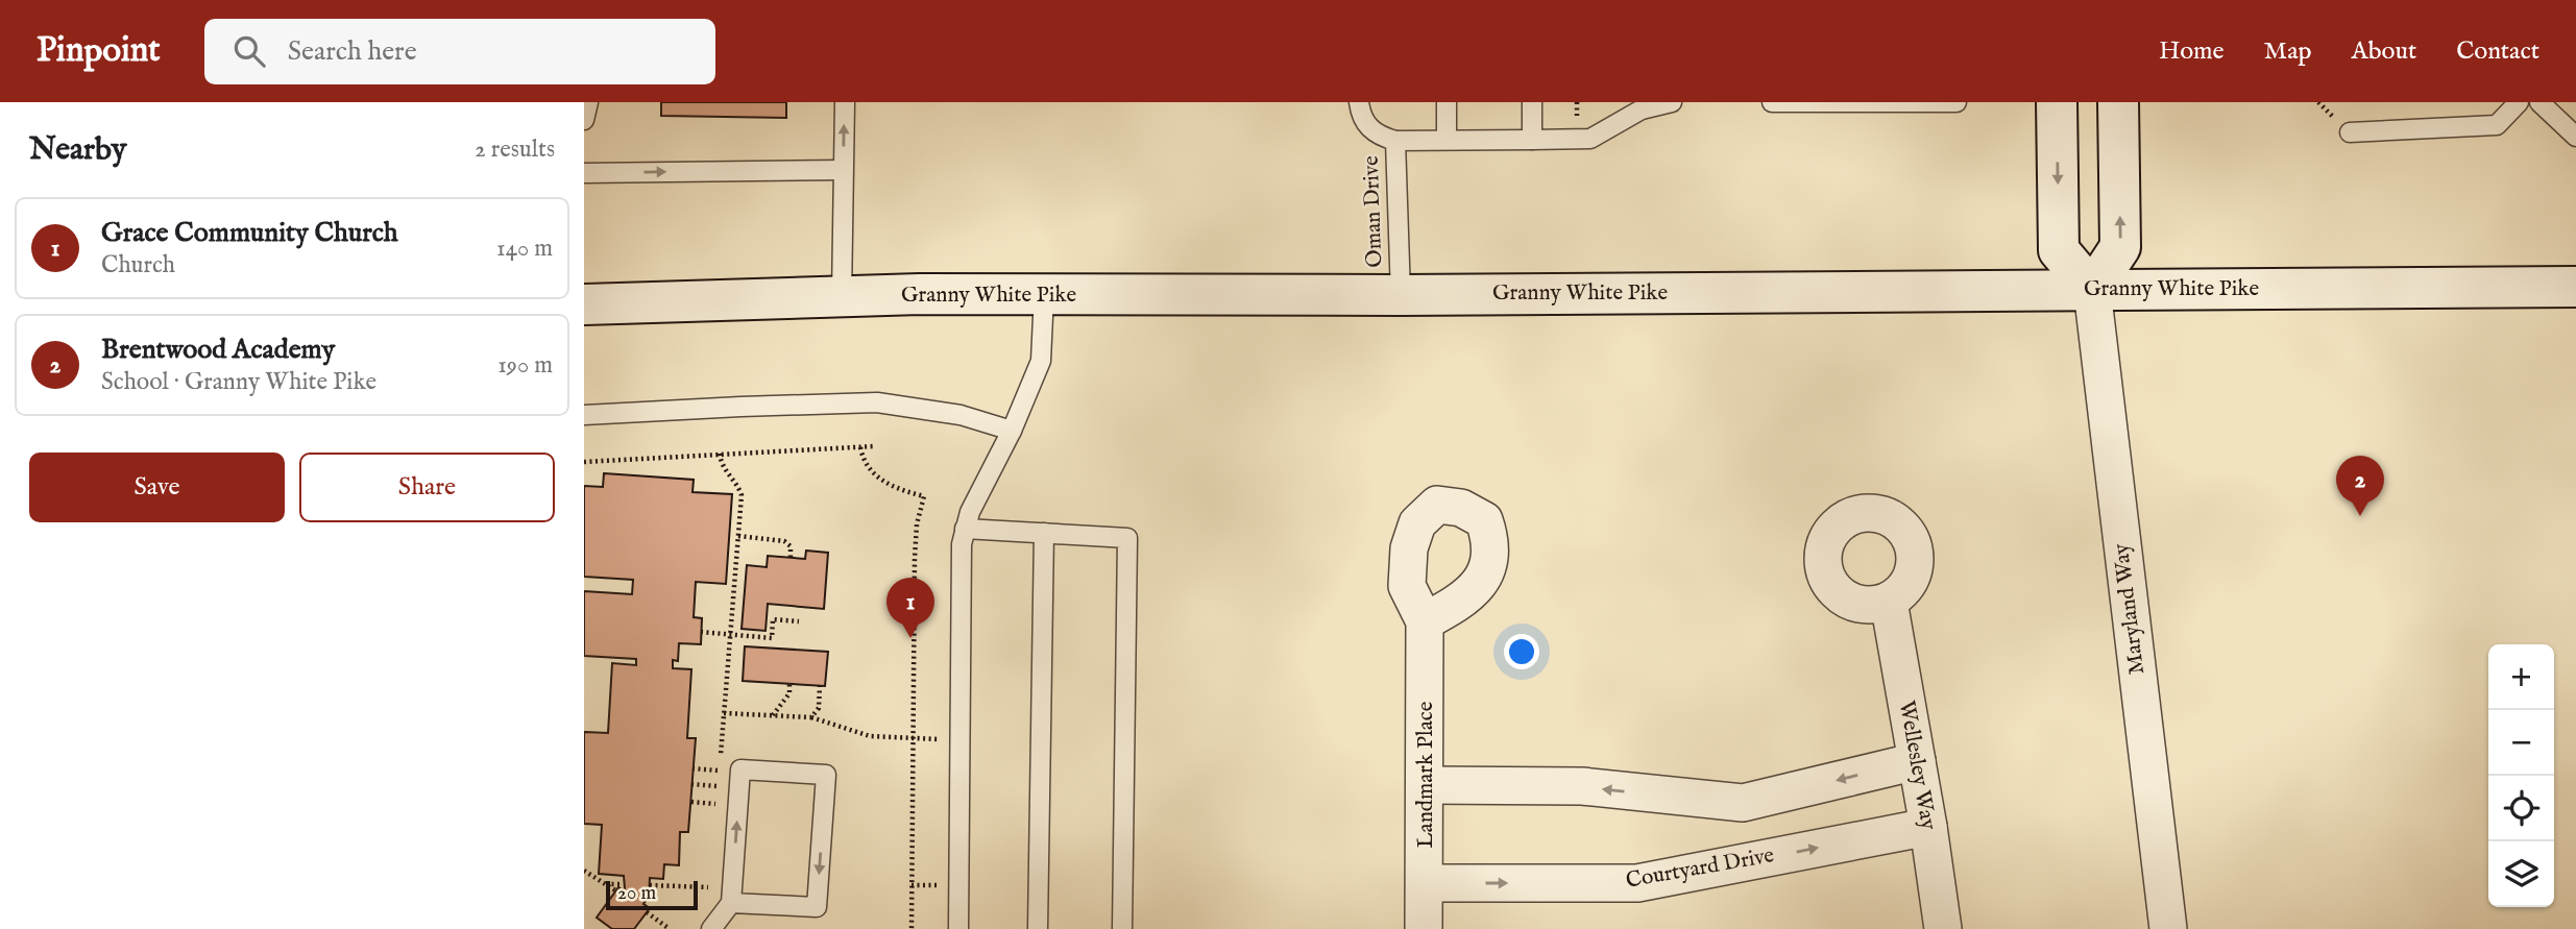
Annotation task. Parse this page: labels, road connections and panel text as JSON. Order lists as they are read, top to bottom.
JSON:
{
  "streets": {
    "main road": ["Granny White Pike"],
    "street": [
      "Maryland Way",
      "Wellesley Way",
      "Landmark Place",
      "Courtyard Drive"
    ],
    "lane": ["Oman Drive"]
  },
  "crossings": [
    ["Oman Drive", "Granny White Pike"],
    ["Granny White Pike", "Maryland Way"],
    ["Wellesley Way", "Courtyard Drive"],
    ["Landmark Place", "Courtyard Drive"]
  ],
  "scale_bar": "20 m",
  "page": {
    "header": "Pinpoint",
    "search": "Search here",
    "nav": [
      "Home",
      "Map",
      "About",
      "Contact"
    ],
    "heading": ["Nearby", "2 results"],
    "list": [
      {
        "mark": "1",
        "name": "Grace Community Church",
        "note": "Church",
        "value": "140 m"
      },
      {
        "mark": "2",
        "name": "Brentwood Academy",
        "note": "School · Granny White Pike",
        "value": "190 m"
      }
    ],
    "buttons": ["Save", "Share"],
    "pins": ["2", "1"],
    "map_buttons": ["+", "−"],
    "scale": "20 m"
  }
}
